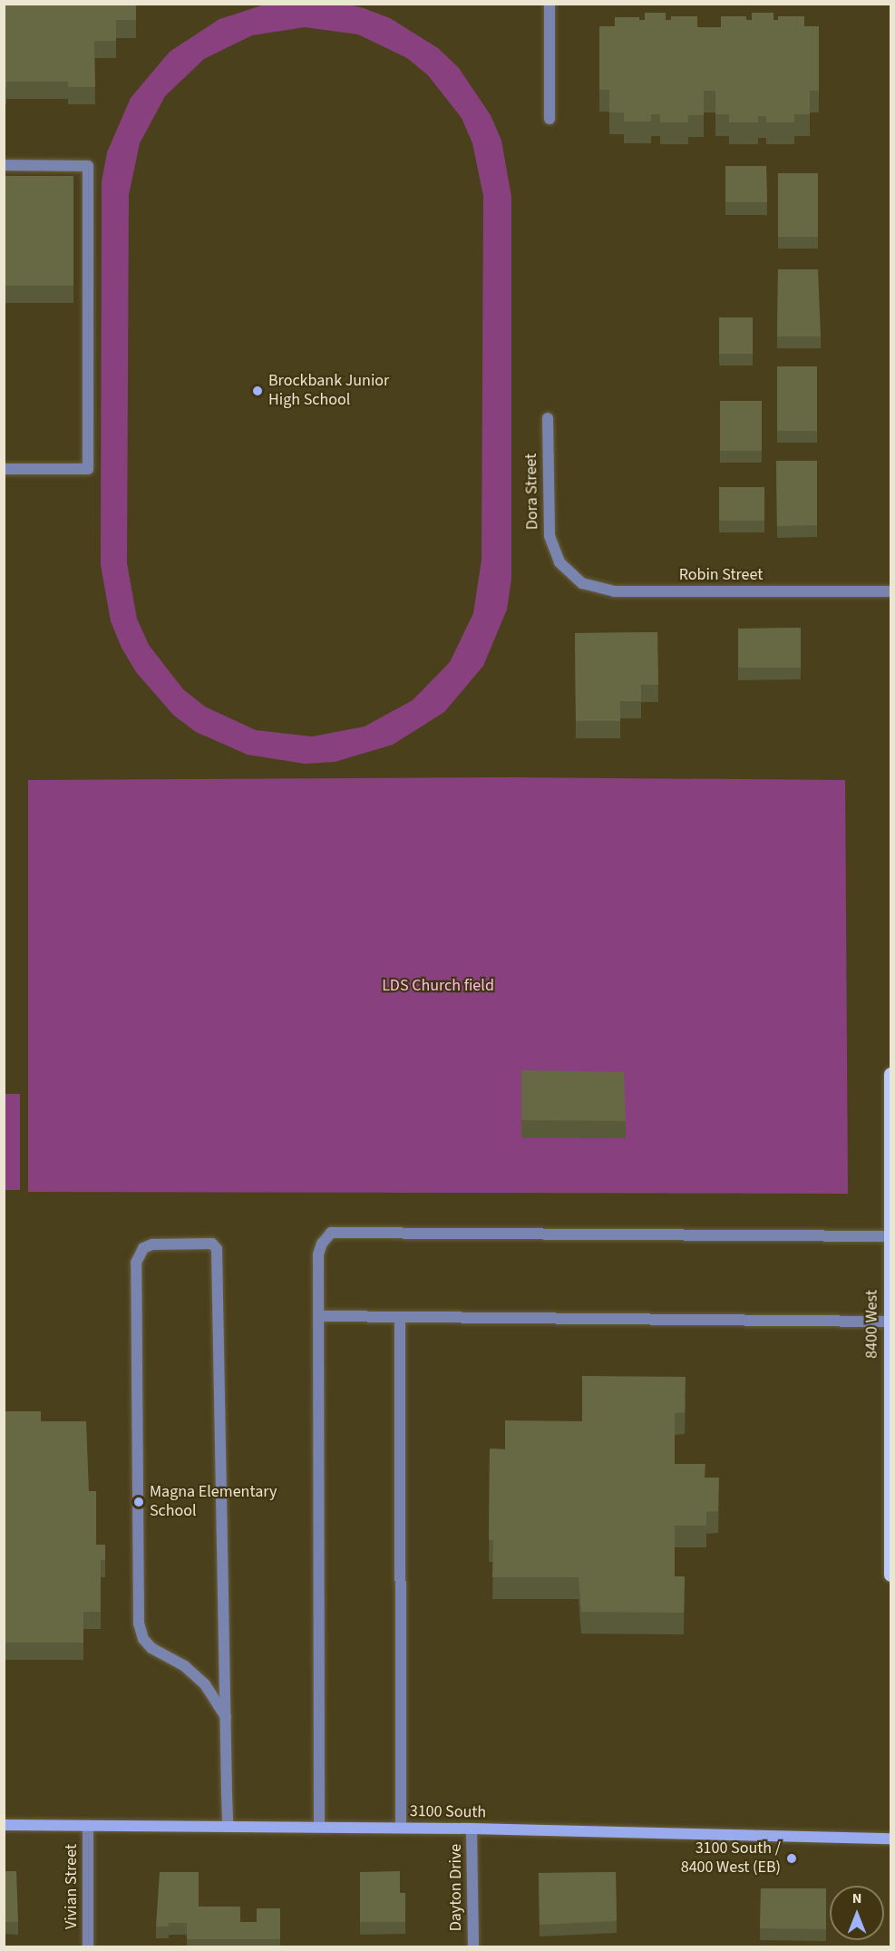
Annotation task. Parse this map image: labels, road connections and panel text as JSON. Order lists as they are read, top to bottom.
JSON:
{
  "streets": {
    "main road": ["8400 West"],
    "street": [
      "Dora Street",
      "Robin Street",
      "3100 South",
      "Vivian Street",
      "Dayton Drive"
    ]
  },
  "crossings": [
    ["Dora Street", "Robin Street"],
    ["3100 South", "Vivian Street"],
    ["3100 South", "Dayton Drive"]
  ],
  "parks": ["LDS Church field"],
  "places": ["Brockbank Junior High School", "Magna Elementary School", "3100 South / 8400 West (EB)"],
  "north": "top"
}
